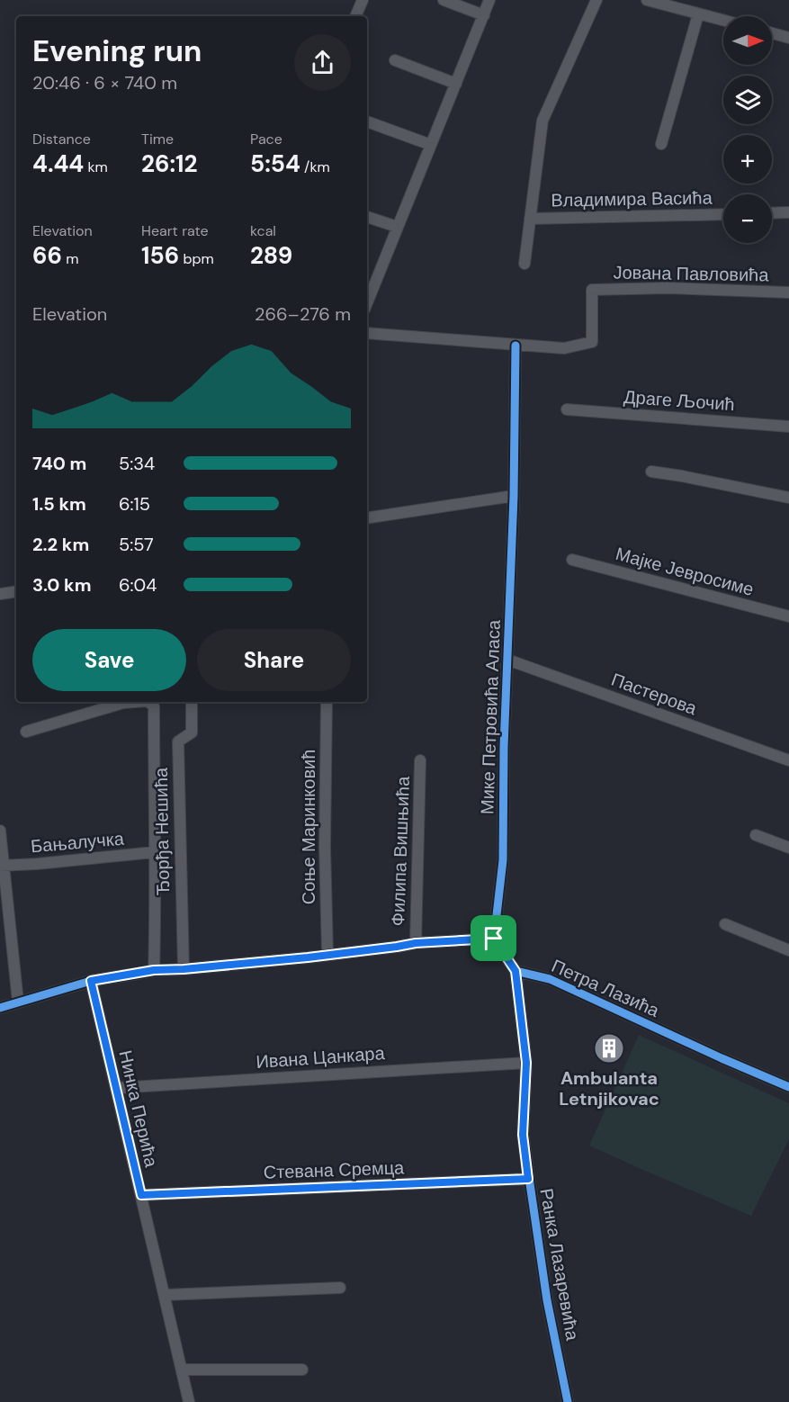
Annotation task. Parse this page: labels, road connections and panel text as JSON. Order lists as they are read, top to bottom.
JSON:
{
  "streets": {
    "street": [
      "Владимира Васића",
      "Јована Павловића",
      "Драге Љочић",
      "Мајке Јевросиме",
      "Пастерова",
      "Мике Петровића Аласа",
      "Соње Маринковић",
      "Ђорђа Нешића",
      "Бањалучка",
      "Филипа Вишњића",
      "Петра Лазића",
      "Ивана Цанкара",
      "Нинка Перића",
      "Стевана Сремца",
      "Ранка Лазаревића"
    ]
  },
  "crossings": [
    ["Јована Павловића", "Мике Петровића Аласа"],
    ["Пастерова", "Мике Петровића Аласа"],
    ["Петра Лазића", "Ранка Лазаревића"],
    ["Ивана Цанкара", "Нинка Перића"],
    ["Ивана Цанкара", "Ранка Лазаревића"],
    ["Нинка Перића", "Стевана Сремца"],
    ["Стевана Сремца", "Ранка Лазаревића"]
  ],
  "places": {
    "building": ["Ambulanta Letnjikovac"]
  },
  "north": "right",
  "page": {
    "map_buttons": ["+", "−"],
    "heading": ["Evening run", "20:46 · 6 × 740 m"],
    "stats": [
      ["Distance", "4.44 km"],
      ["Time", "26:12"],
      ["Pace", "5:54 /km"],
      ["Elevation", "66 m"],
      ["Heart rate", "156 bpm"],
      ["kcal", "289"]
    ],
    "chart": ["Elevation", "266–276 m"],
    "list": [
      {
        "name": "740 m",
        "note": "5:34"
      },
      {
        "name": "1.5 km",
        "note": "6:15"
      },
      {
        "name": "2.2 km",
        "note": "5:57"
      },
      {
        "name": "3.0 km",
        "note": "6:04"
      }
    ],
    "buttons": ["Save", "Share"]
  }
}
